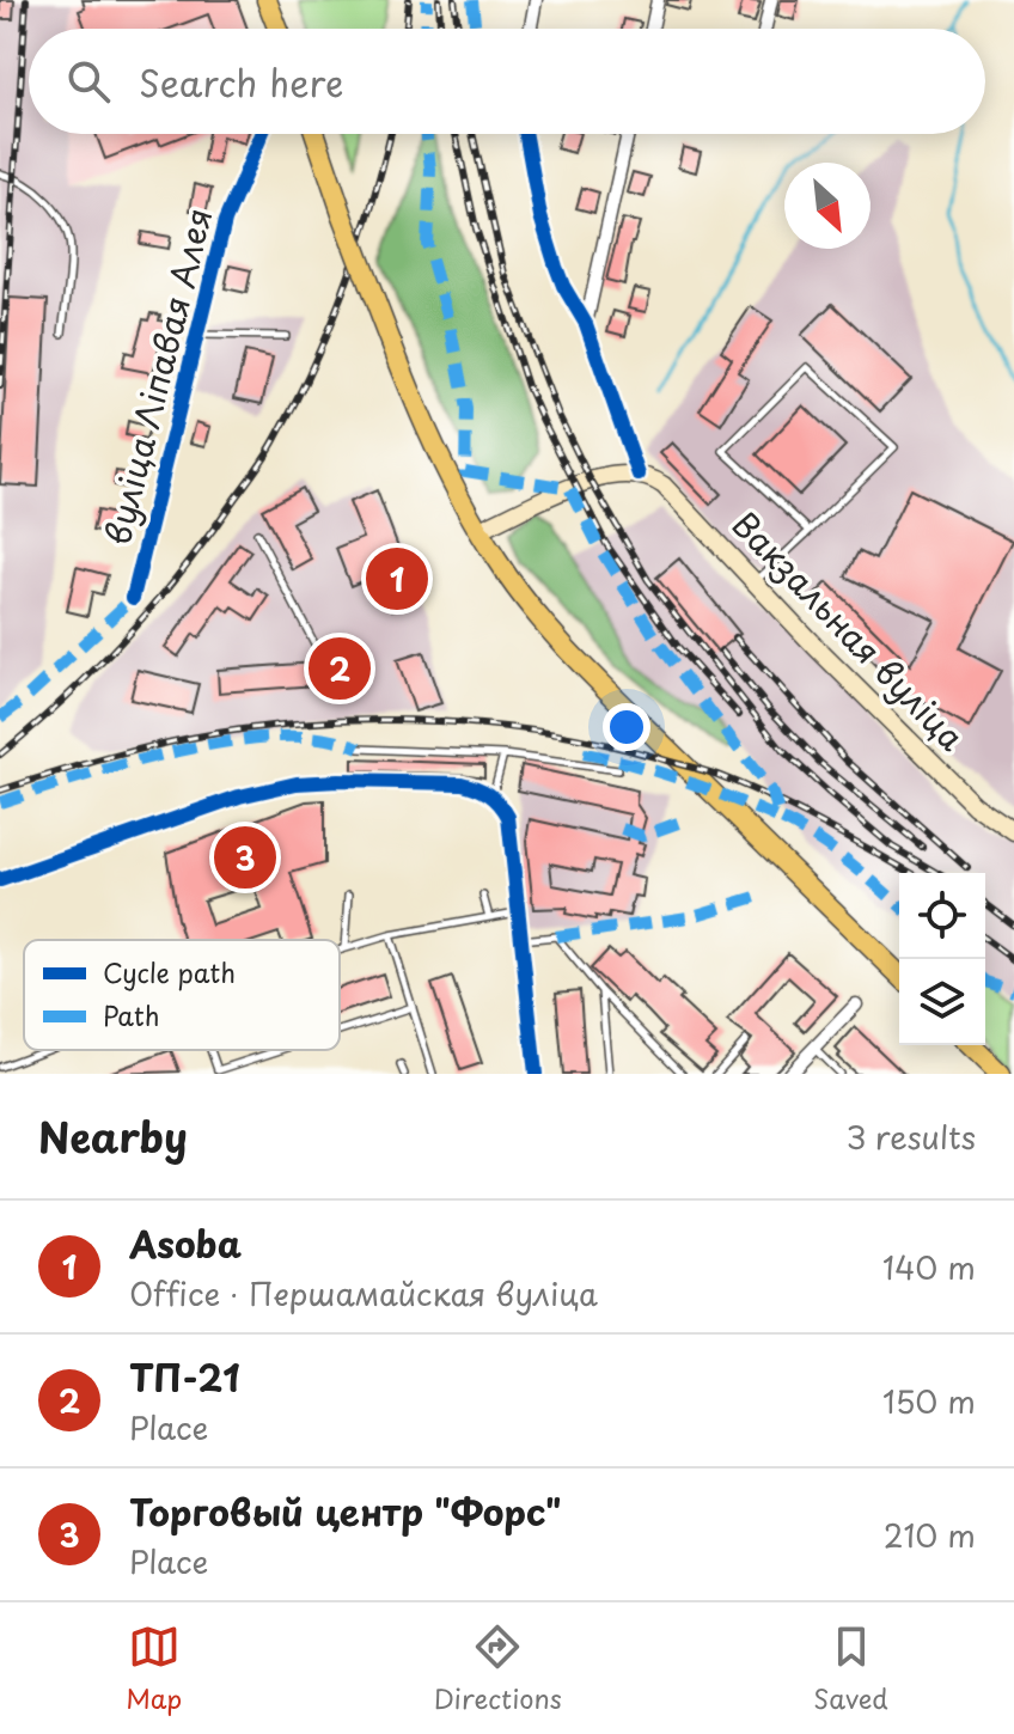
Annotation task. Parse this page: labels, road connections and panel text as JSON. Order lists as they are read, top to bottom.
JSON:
{
  "streets": {
    "main road": ["Вакзальная вуліца"],
    "street": ["вуліца Ліпавая Алея"]
  },
  "legend": ["Cycle path", "Path"],
  "north": "bottom right",
  "page": {
    "search": "Search here",
    "pins": ["1", "2", "3"],
    "heading": ["Nearby", "3 results"],
    "list": [
      {
        "mark": "1",
        "name": "Asoba",
        "note": "Office · Першамайская вуліца",
        "value": "140 m"
      },
      {
        "mark": "2",
        "name": "ТП-21",
        "note": "Place",
        "value": "150 m"
      },
      {
        "mark": "3",
        "name": "Торговый центр \"Форс\"",
        "note": "Place",
        "value": "210 m"
      }
    ],
    "nav": ["Map", "Directions", "Saved"]
  }
}
